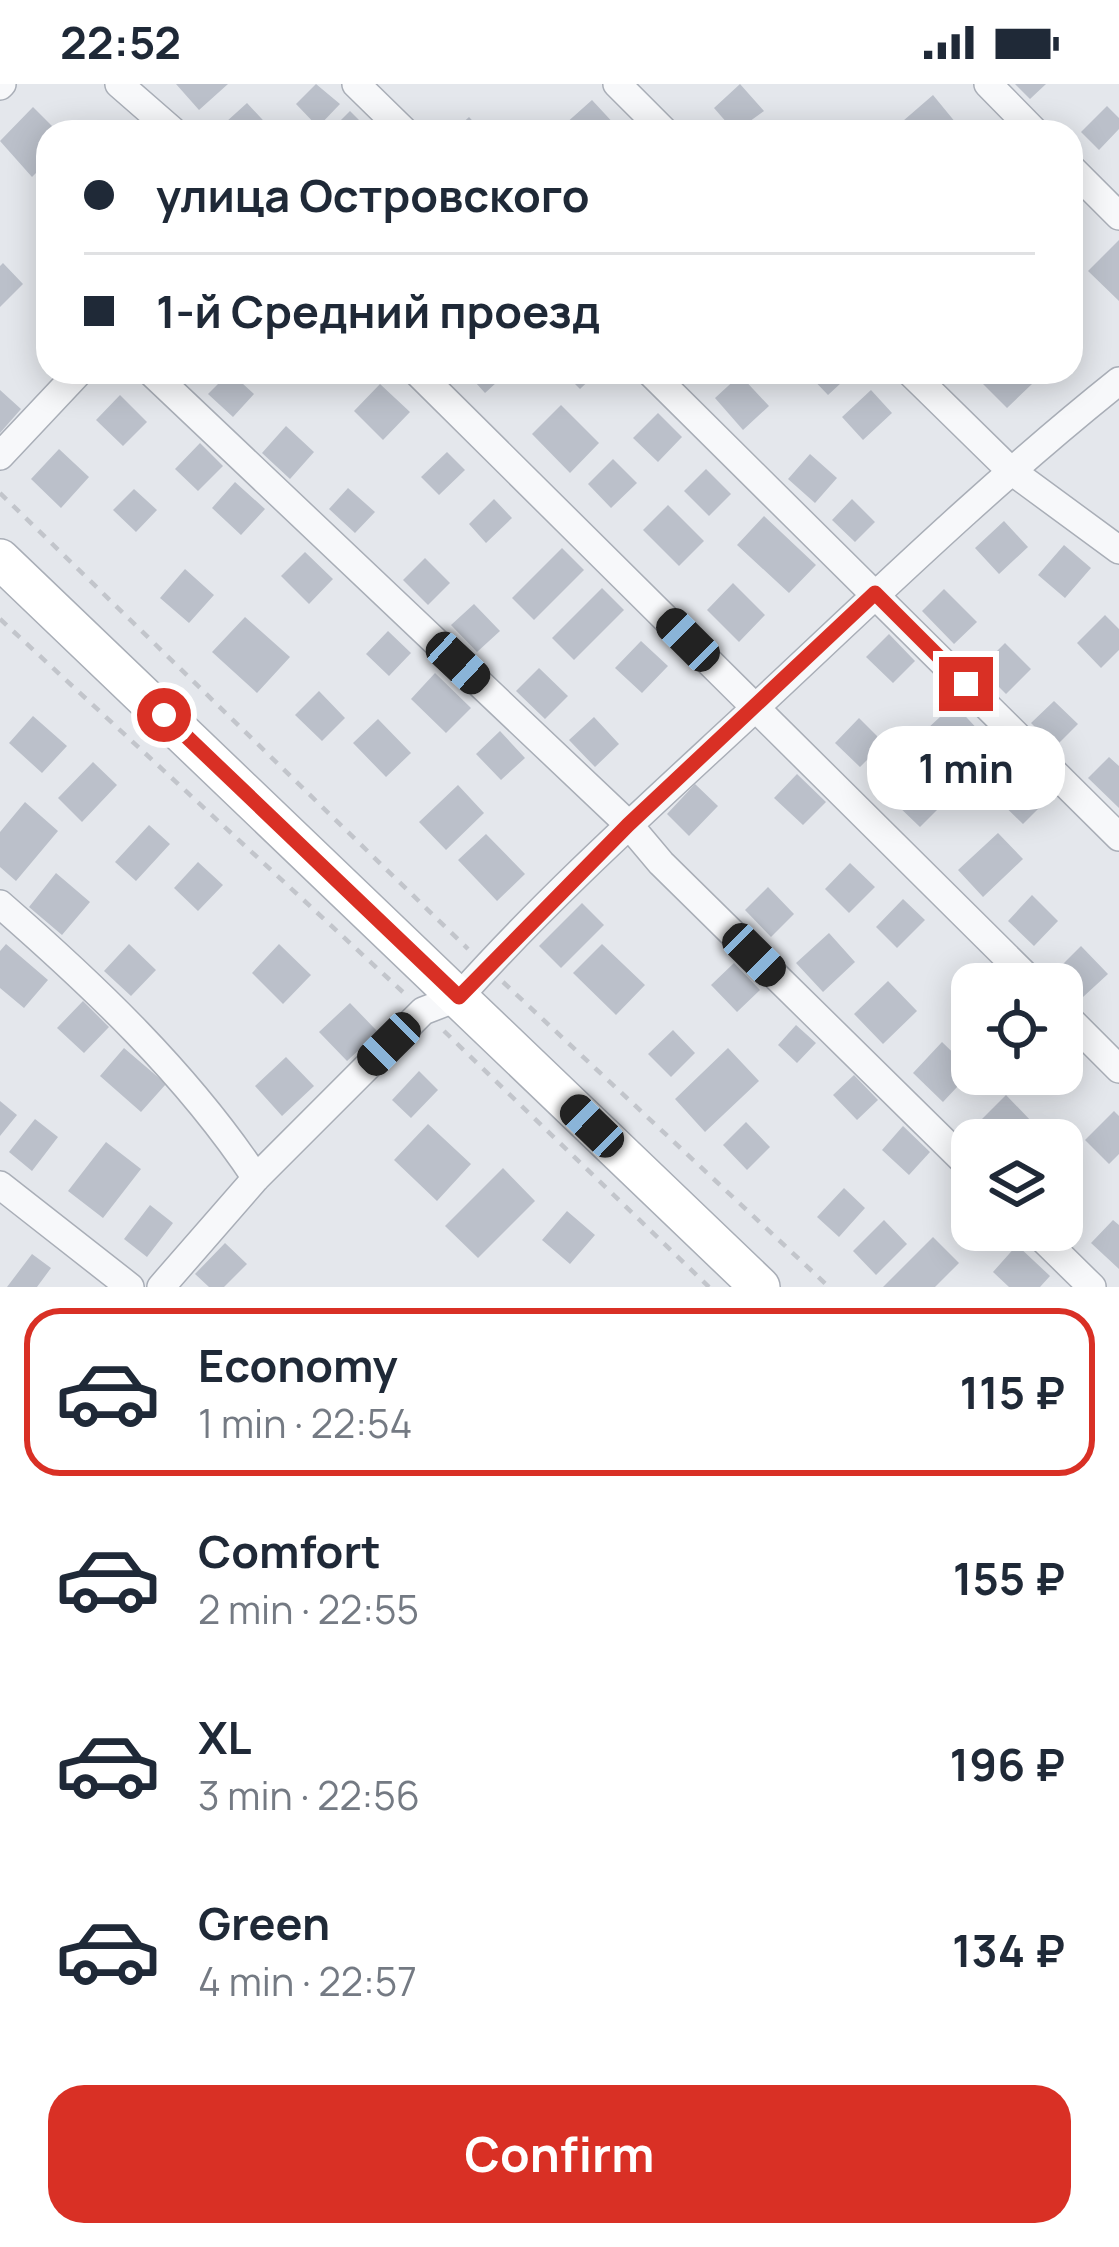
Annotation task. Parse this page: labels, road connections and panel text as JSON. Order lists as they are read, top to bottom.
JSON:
{
  "page": {
    "status": "22:52",
    "banner": ["улица Островского", "1-й Средний проезд"],
    "bubble": "1 min",
    "list": [
      {
        "name": "Economy",
        "note": "1 min · 22:54",
        "value": "115 ₽"
      },
      {
        "name": "Comfort",
        "note": "2 min · 22:55",
        "value": "155 ₽"
      },
      {
        "name": "XL",
        "note": "3 min · 22:56",
        "value": "196 ₽"
      },
      {
        "name": "Green",
        "note": "4 min · 22:57",
        "value": "134 ₽"
      }
    ],
    "buttons": "Confirm"
  }
}
